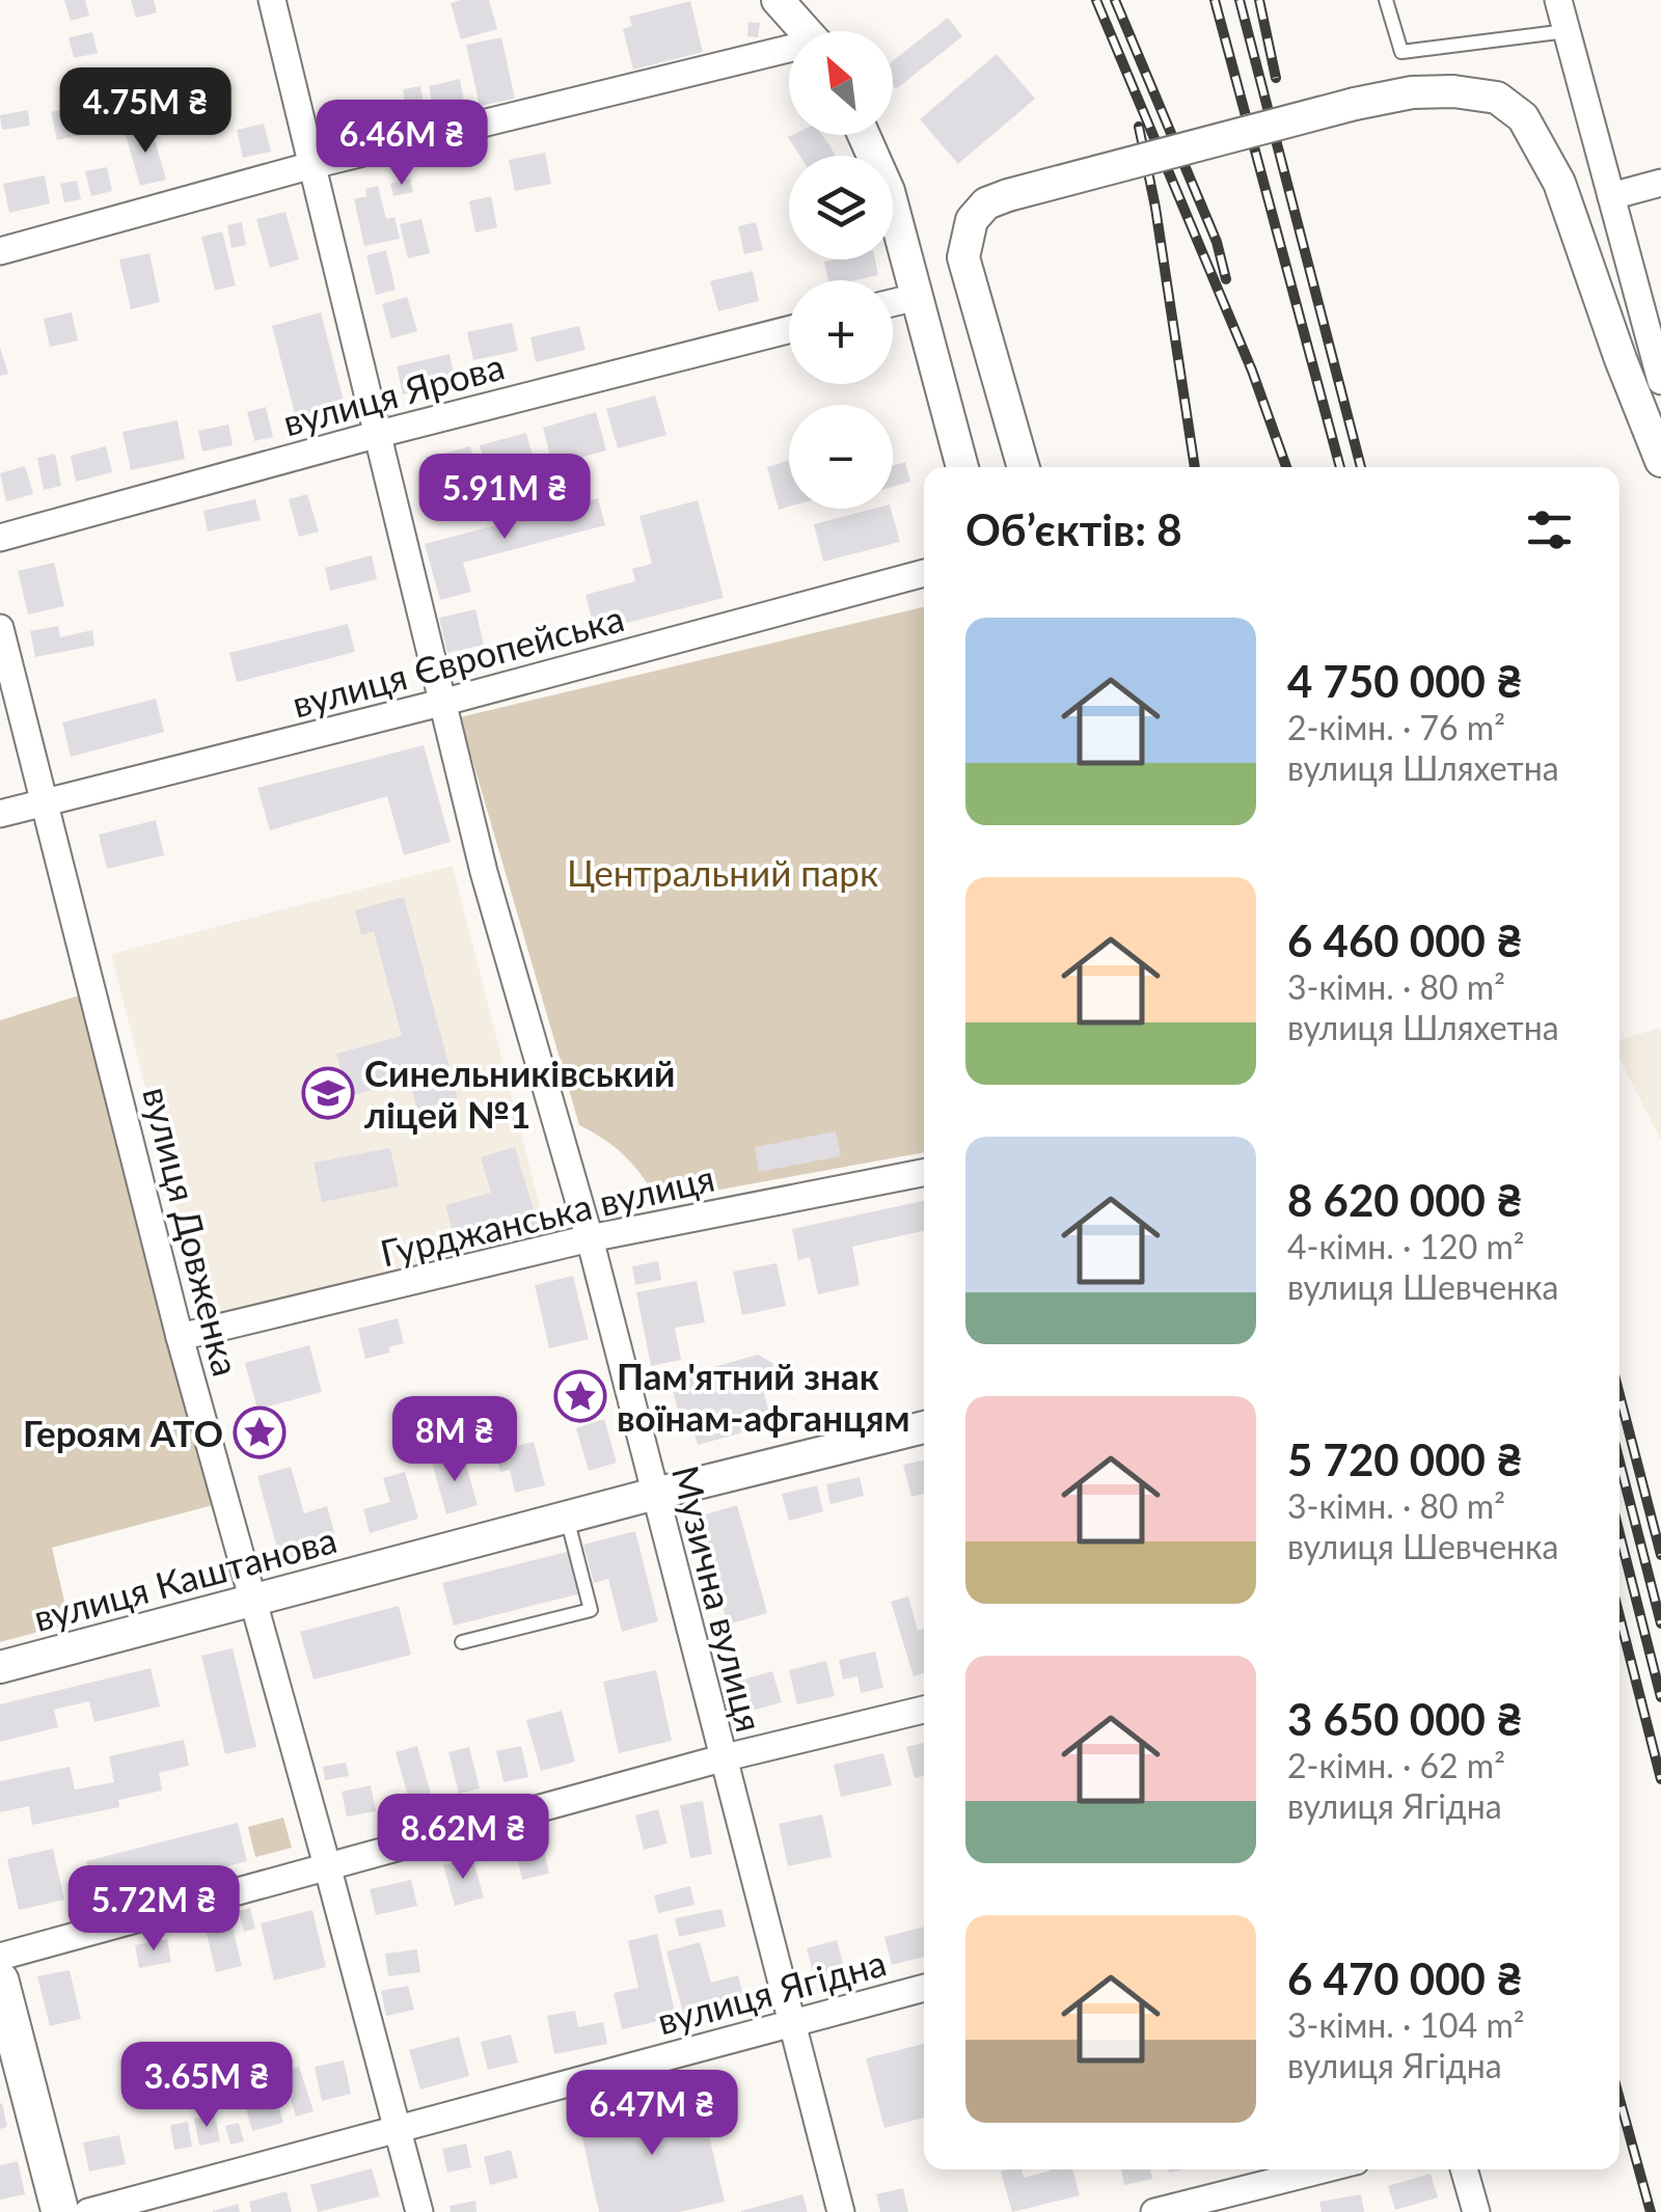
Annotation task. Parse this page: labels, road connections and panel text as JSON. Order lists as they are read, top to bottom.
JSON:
{
  "streets": {
    "street": [
      "вулиця Ярова",
      "вулиця Європейська",
      "Гурджанська вулиця",
      "вулиця Довженка",
      "вулиця Каштанова",
      "Музична вулиця",
      "вулиця Ягідна"
    ]
  },
  "crossings": [
    ["вулиця Ярова", "Музична вулиця"],
    ["вулиця Європейська", "вулиця Довженка"],
    ["вулиця Європейська", "Музична вулиця"],
    ["Гурджанська вулиця", "вулиця Довженка"],
    ["Гурджанська вулиця", "Музична вулиця"],
    ["вулиця Довженка", "вулиця Каштанова"],
    ["вулиця Довженка", "вулиця Ягідна"],
    ["вулиця Каштанова", "Музична вулиця"],
    ["Музична вулиця", "вулиця Ягідна"]
  ],
  "parks": ["Центральний парк"],
  "places": {
    "school or university": ["Синельниківський ліцей №1"],
    "place": ["Пам'ятний знак воїнам-афганцям", "Героям АТО"]
  },
  "north": "top left",
  "page": {
    "map_buttons": ["+", "−"],
    "price": [
      "4.75M ₴",
      "6.46M ₴",
      "5.91M ₴",
      "8M ₴",
      "8.62M ₴",
      "5.72M ₴",
      "3.65M ₴",
      "6.47M ₴"
    ],
    "heading": "Об’єктів: 8",
    "list": [
      {
        "name": "4 750 000 ₴",
        "note": "2-кімн. · 76 m² · вулиця Шляхетна"
      },
      {
        "name": "6 460 000 ₴",
        "note": "3-кімн. · 80 m² · вулиця Шляхетна"
      },
      {
        "name": "8 620 000 ₴",
        "note": "4-кімн. · 120 m² · вулиця Шевченка"
      },
      {
        "name": "5 720 000 ₴",
        "note": "3-кімн. · 80 m² · вулиця Шевченка"
      },
      {
        "name": "3 650 000 ₴",
        "note": "2-кімн. · 62 m² · вулиця Ягідна"
      },
      {
        "name": "6 470 000 ₴",
        "note": "3-кімн. · 104 m² · вулиця Ягідна"
      }
    ]
  }
}
